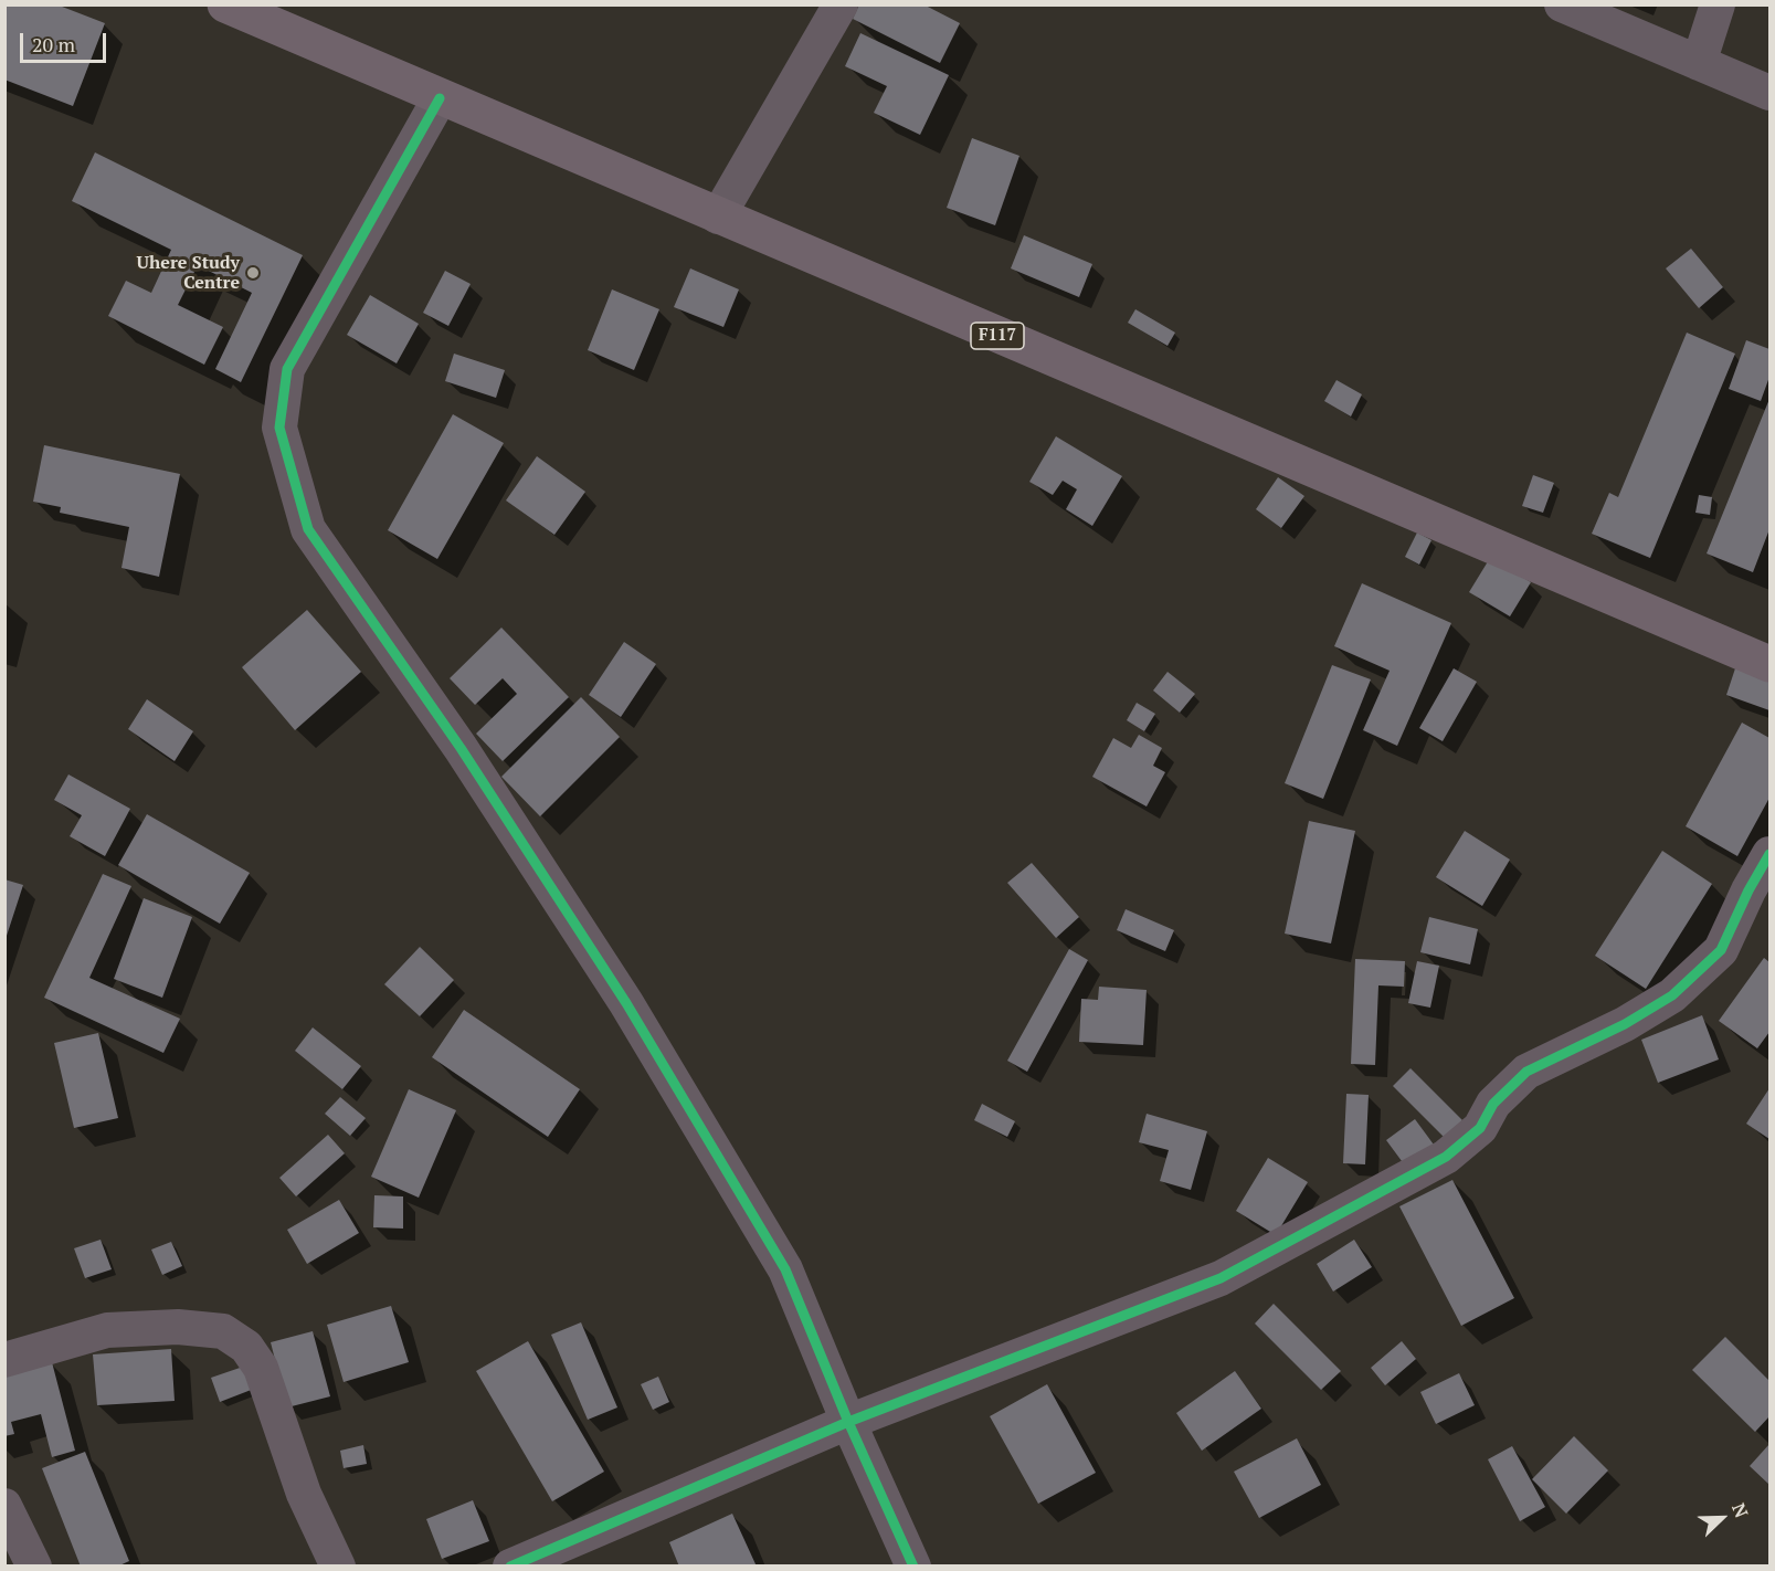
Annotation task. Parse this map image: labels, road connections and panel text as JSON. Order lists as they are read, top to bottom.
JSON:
{
  "streets": {
    "main road": ["F117"]
  },
  "places": ["Uhere Study Centre"],
  "scale_bar": "20 m",
  "north": "top right"
}
